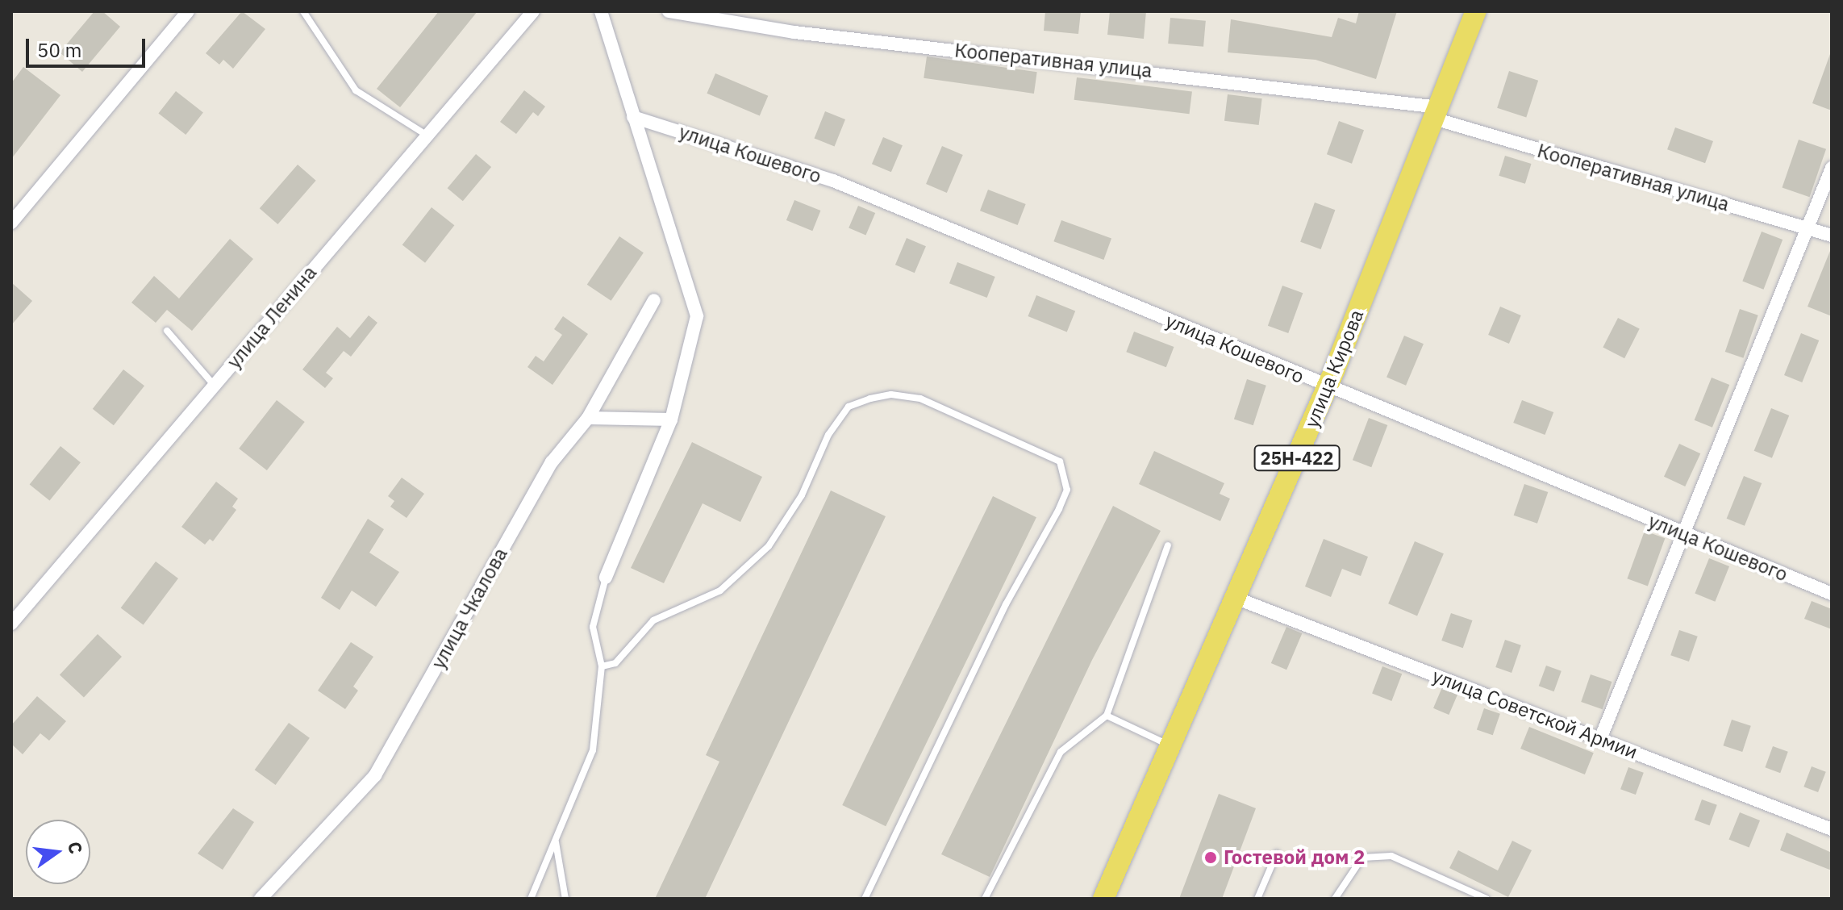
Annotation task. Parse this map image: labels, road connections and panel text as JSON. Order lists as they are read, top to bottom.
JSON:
{
  "streets": {
    "main road": ["улица Кирова", "25Н-422"],
    "street": [
      "Кооперативная улица",
      "улица Кошевого",
      "улица Ленина",
      "улица Чкалова",
      "улица Советской Армии"
    ]
  },
  "crossings": [
    ["Кооперативная улица", "улица Кирова"],
    ["улица Кошевого", "улица Кирова"],
    ["улица Кирова", "улица Советской Армии"]
  ],
  "places": ["Гостевой дом 2"],
  "scale_bar": "50 m",
  "north": "right"
}
